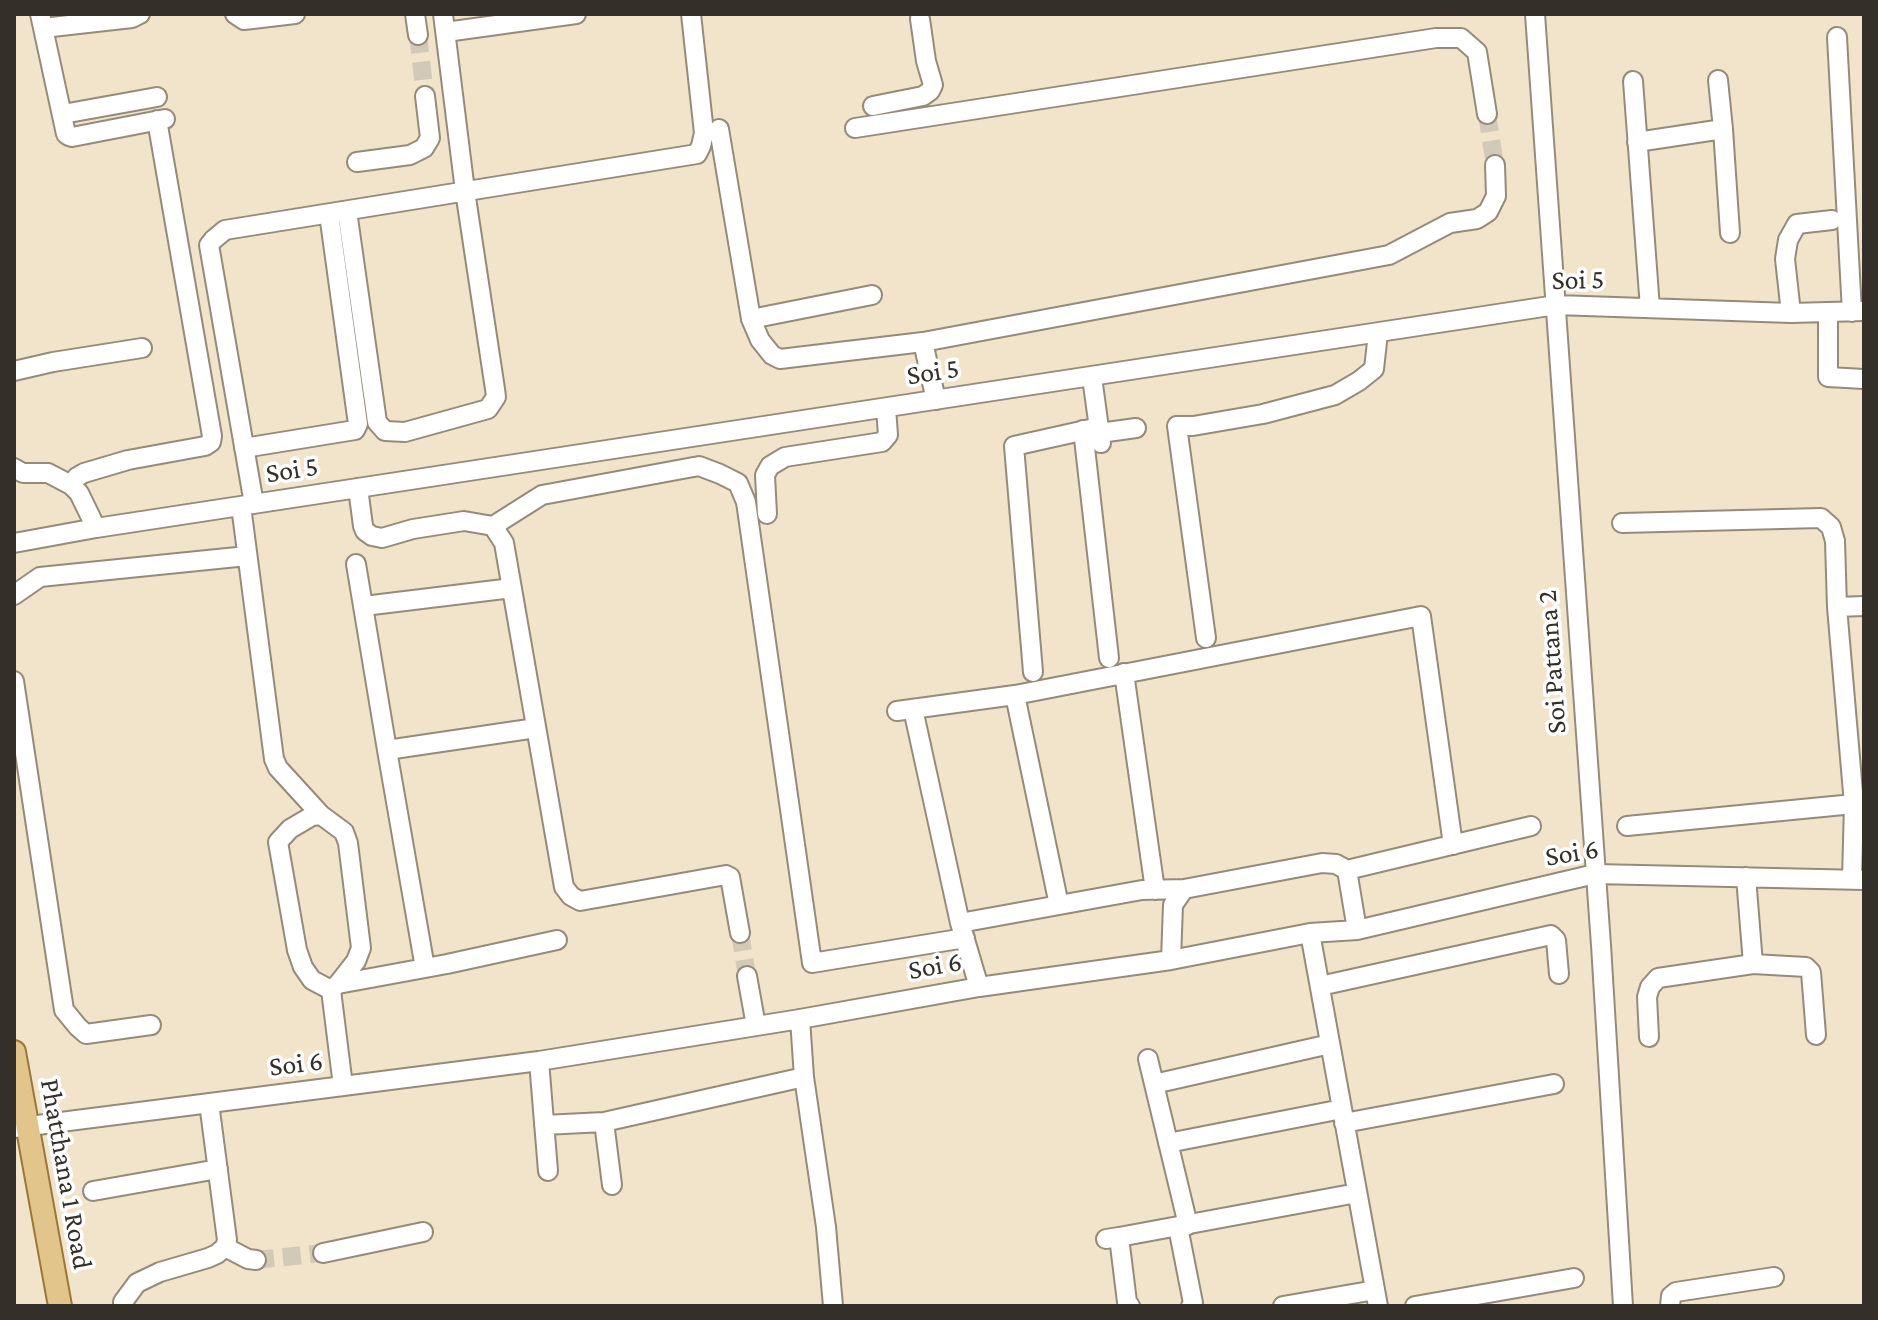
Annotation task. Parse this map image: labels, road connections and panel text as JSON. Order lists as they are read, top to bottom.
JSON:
{
  "streets": {
    "main road": ["Phatthana 1 Road"],
    "street": ["Soi 5", "Soi Pattana 2", "Soi 6"]
  },
  "crossings": [
    ["Soi 5", "Soi Pattana 2"],
    ["Soi Pattana 2", "Soi 6"],
    ["Soi 6", "Phatthana 1 Road"]
  ]
}
